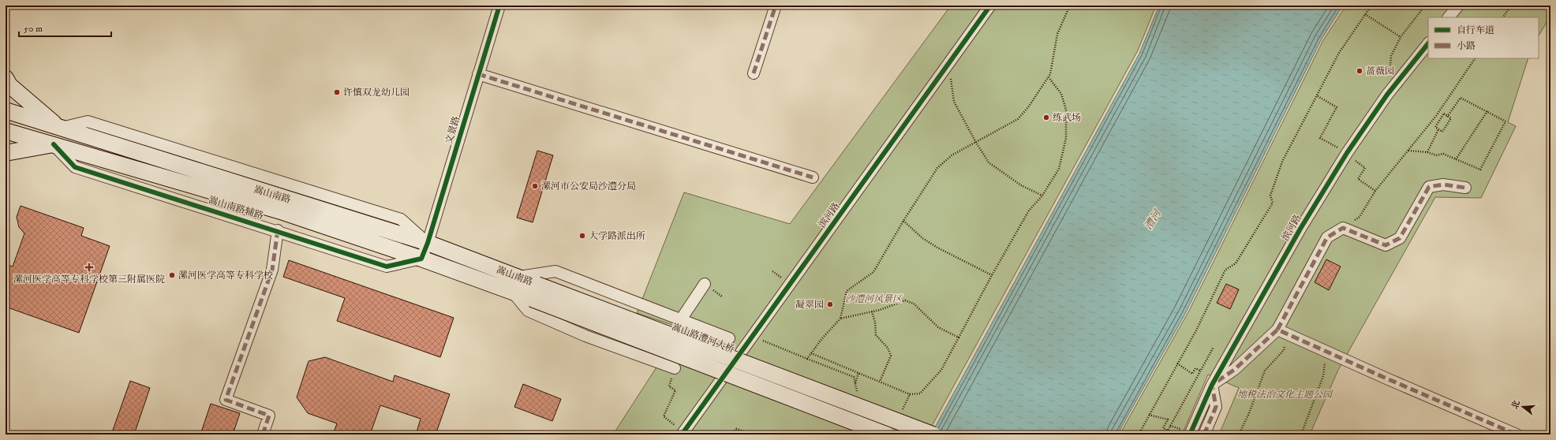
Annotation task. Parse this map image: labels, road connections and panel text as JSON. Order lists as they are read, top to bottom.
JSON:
{
  "streets": {
    "main road": ["嵩山南路", "嵩山路澧河大桥"],
    "street": ["文景路", "嵩山南路辅路", "滨河路"]
  },
  "crossings": [
    ["文景路", "嵩山南路"],
    ["文景路", "嵩山南路辅路"],
    ["嵩山南路", "嵩山南路辅路"],
    ["嵩山南路", "嵩山路澧河大桥"]
  ],
  "water": ["澧河"],
  "parks": ["沙澧河风景区", "地税法治文化主题公园"],
  "places": {
    "other": [
      "蔷薇园",
      "许慎双龙幼儿园",
      "练武场",
      "漯河市公安局沙澧分局",
      "大学路派出所",
      "漯河医学高等专科学校",
      "凝翠园"
    ],
    "health": ["漯河医学高等专科学校第三附属医院"]
  },
  "legend": ["自行车道", "小路"],
  "scale_bar": "50 m",
  "north": "left"
}
